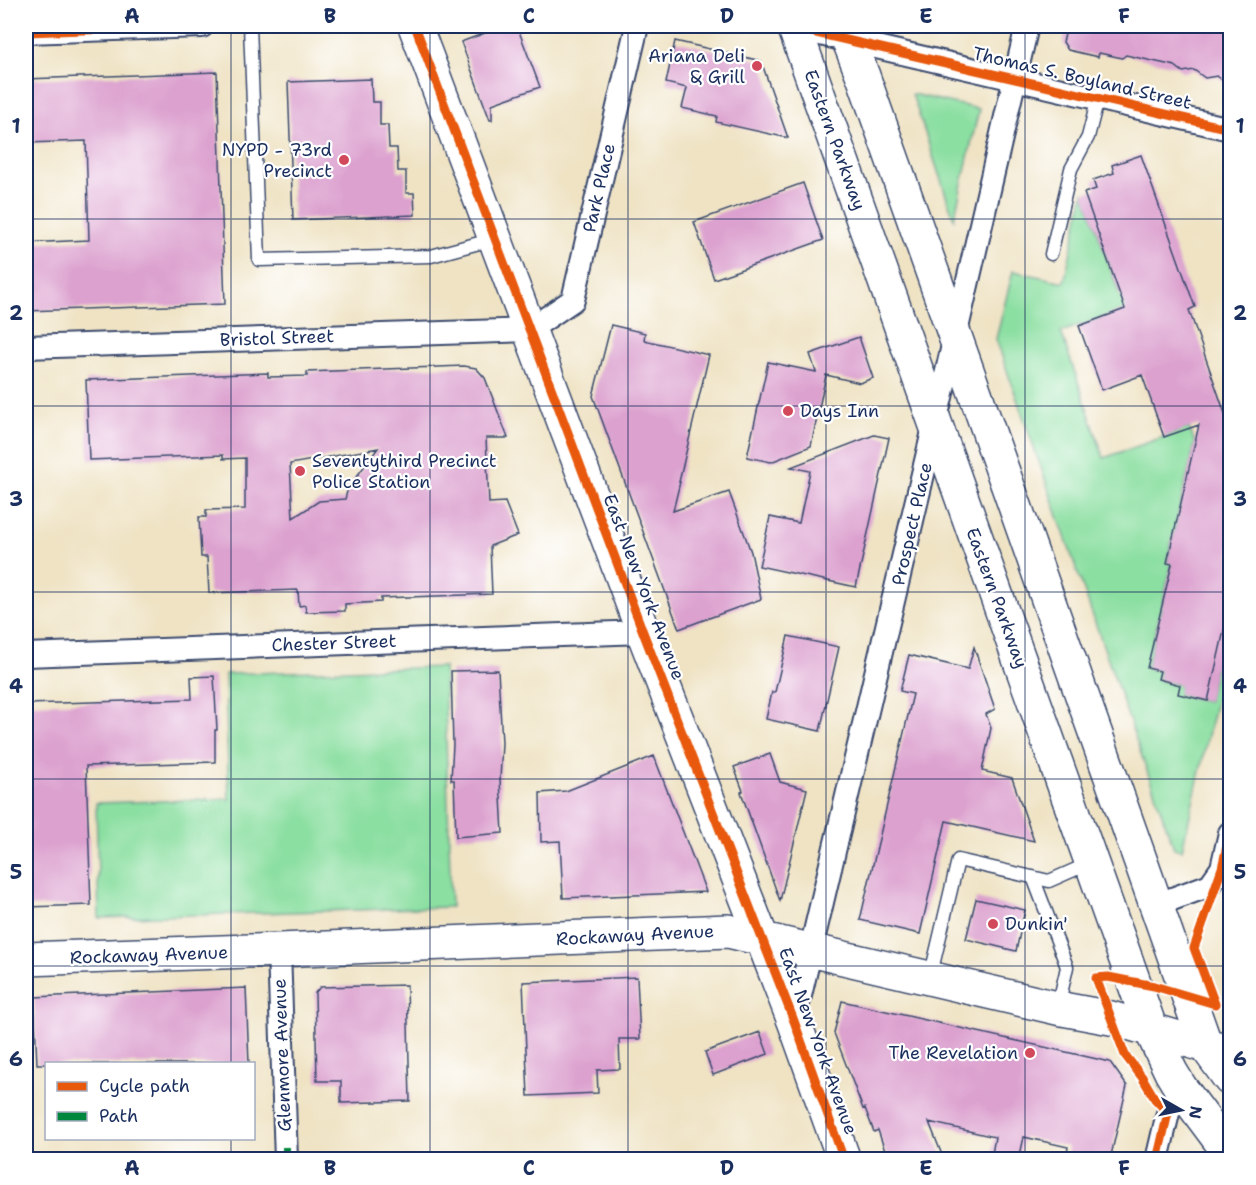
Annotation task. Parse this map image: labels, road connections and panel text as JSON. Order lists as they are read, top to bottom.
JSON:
{
  "streets": {
    "main road": ["Eastern Parkway", "East New York Avenue", "Rockaway Avenue"],
    "street": [
      "Thomas S. Boyland Street",
      "Park Place",
      "Bristol Street",
      "Prospect Place",
      "Chester Street",
      "Glenmore Avenue"
    ]
  },
  "crossings": [
    ["Thomas S. Boyland Street", "Eastern Parkway"],
    ["Thomas S. Boyland Street", "Prospect Place"],
    ["Eastern Parkway", "Prospect Place"],
    ["Eastern Parkway", "Rockaway Avenue"],
    ["Park Place", "Bristol Street"],
    ["Park Place", "East New York Avenue"],
    ["Bristol Street", "East New York Avenue"],
    ["Prospect Place", "East New York Avenue"],
    ["Prospect Place", "Rockaway Avenue"],
    ["East New York Avenue", "Chester Street"],
    ["East New York Avenue", "Rockaway Avenue"],
    ["Rockaway Avenue", "Glenmore Avenue"]
  ],
  "places": [
    "Ariana Deli & Grill",
    "NYPD - 73rd Precinct",
    "Days Inn",
    "Seventythird Precinct Police Station",
    "Dunkin'",
    "The Revelation"
  ],
  "legend": ["Cycle path", "Path"],
  "north": "right",
  "grid": {
    "columns": [
      "A",
      "B",
      "C",
      "D",
      "E",
      "F"
    ],
    "rows": [
      "1",
      "2",
      "3",
      "4",
      "5",
      "6"
    ]
  }
}
